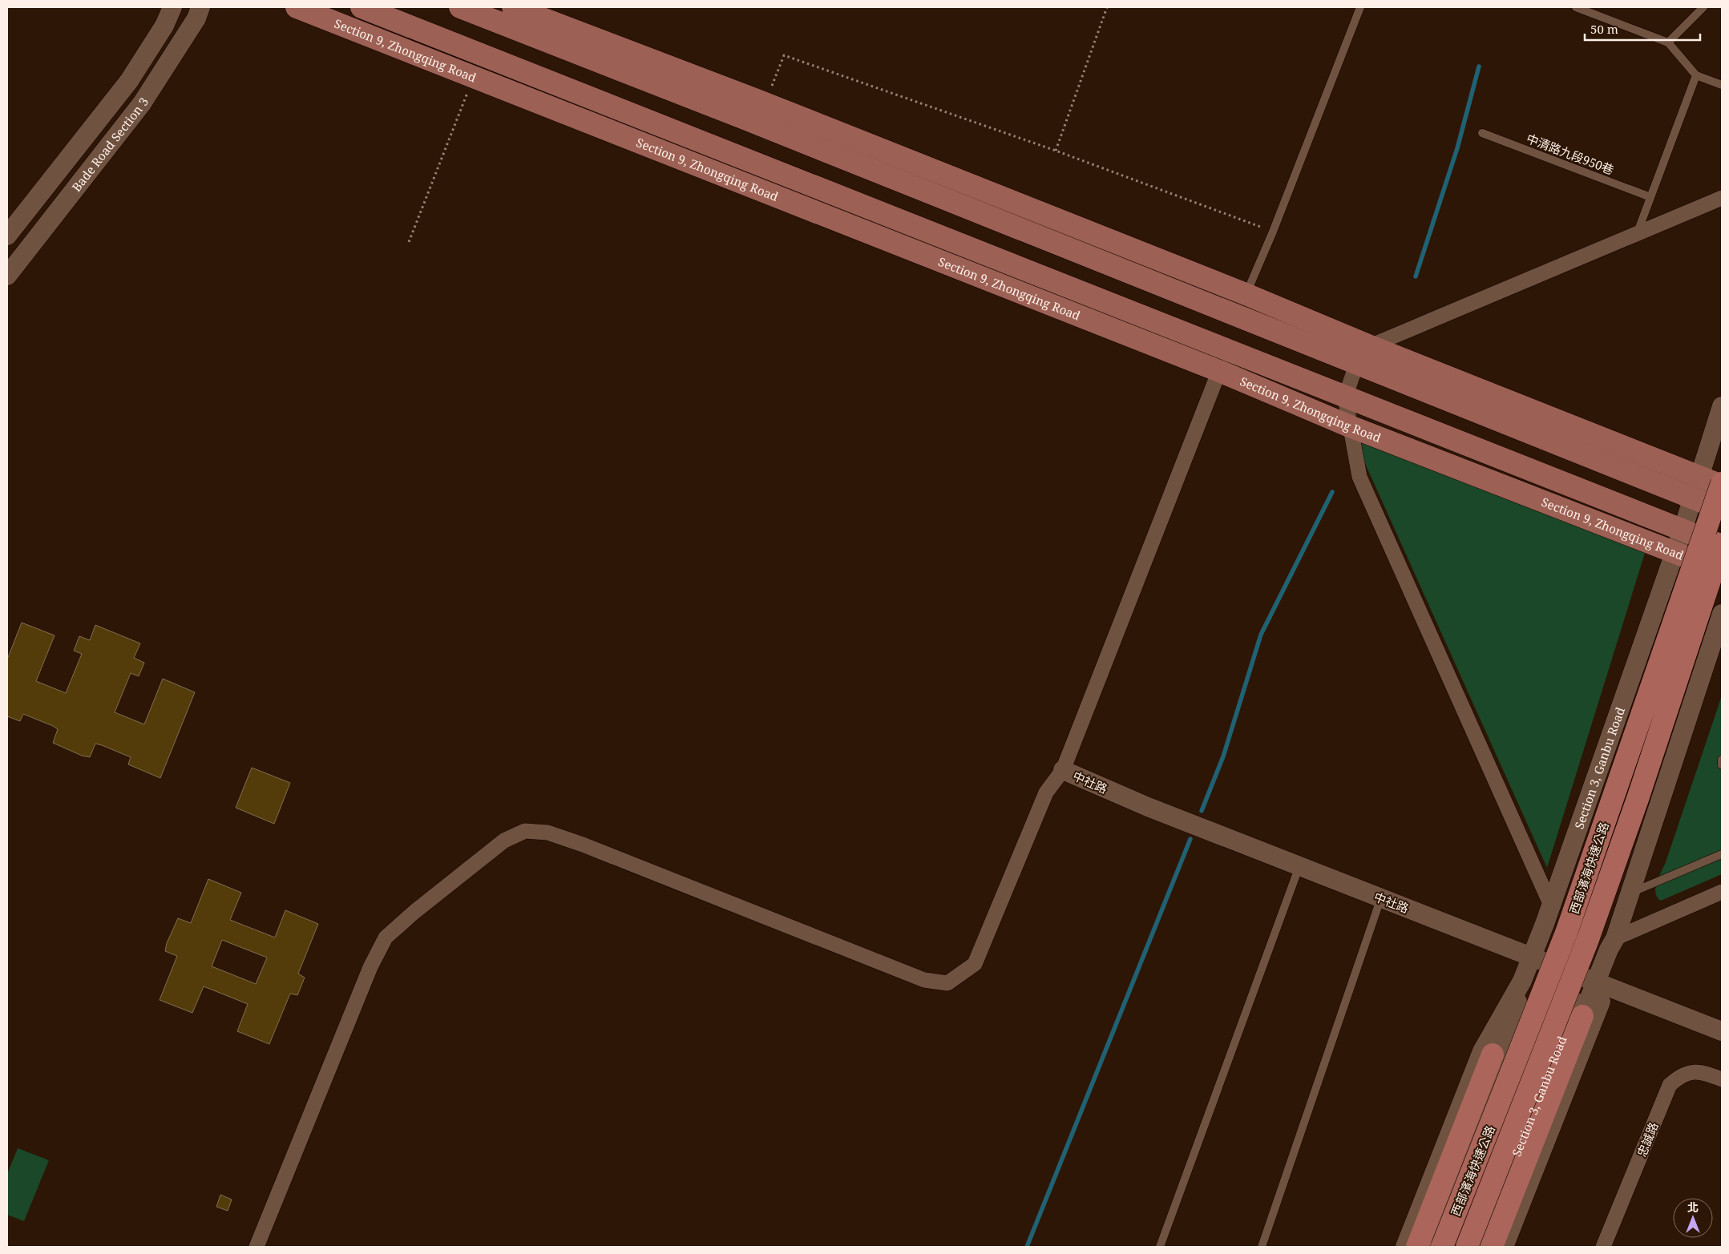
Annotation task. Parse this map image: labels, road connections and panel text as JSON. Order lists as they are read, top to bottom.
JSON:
{
  "streets": {
    "highway": ["西部濱海快速公路"],
    "main road": ["Section 9, Zhongqing Road"],
    "street": [
      "Bade Road Section 3",
      "Section 3, Ganbu Road",
      "中社路",
      "忠誠路"
    ],
    "lane": ["中清路九段950巷"]
  },
  "crossings": [
    ["Section 9, Zhongqing Road", "Section 3, Ganbu Road"],
    ["Section 9, Zhongqing Road", "西部濱海快速公路"],
    ["Section 3, Ganbu Road", "中社路"]
  ],
  "scale_bar": "50 m",
  "north": "top"
}
